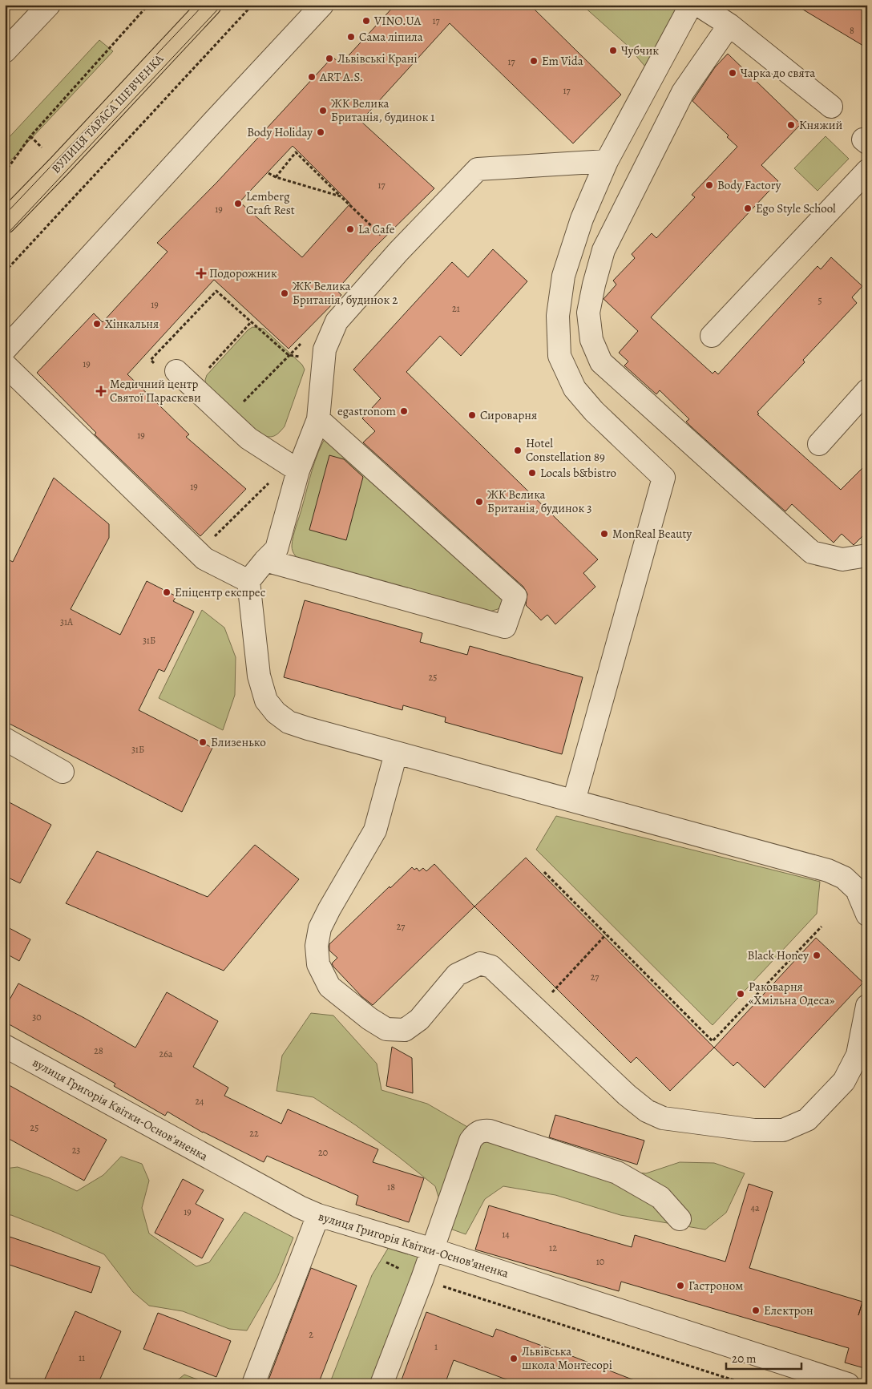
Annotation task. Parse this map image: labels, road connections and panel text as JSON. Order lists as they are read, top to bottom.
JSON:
{
  "streets": {
    "main road": ["ВУЛИЦЯ ТАРАСА ШЕВЧЕНКА"],
    "street": ["вулиця Григорія Квітки-Основʼяненка"]
  },
  "places": {
    "other": [
      "VINO.UA",
      "Сама ліпила",
      "Чубчик",
      "Львівські Крані",
      "Em Vida",
      "Чарка до свята",
      "ART A.S.",
      "ЖК Велика Британія, будинок 1",
      "Княжий",
      "Body Holiday",
      "Body Factory",
      "Lemberg Craft Rest",
      "Ego Style School",
      "La Cafe",
      "ЖК Велика Британія, будинок 2",
      "Хінкальня",
      "egastronom",
      "Сироварня",
      "Hotel Constellation 89",
      "Locals b&bistro",
      "ЖК Велика Британія, будинок 3",
      "MonReal Beauty",
      "Епіцентр експрес",
      "Близенько",
      "Black Honey",
      "Раковарня «Хмільна Одеса»",
      "Гастроном",
      "Електрон",
      "Львівська школа Монтесорі"
    ],
    "health": ["Подорожник", "Медичний центр Святої Параскеви"]
  },
  "house_numbers": [
    "17",
    "8",
    "17",
    "17",
    "17",
    "19",
    "5",
    "19",
    "21",
    "19",
    "19",
    "19",
    "31А",
    "31Б",
    "25",
    "31Б",
    "27",
    "27",
    "30",
    "28",
    "26а",
    "24",
    "25",
    "22",
    "23",
    "20",
    "18",
    "4а",
    "19",
    "14",
    "12",
    "10",
    "2",
    "1",
    "11"
  ],
  "scale_bar": "20 m"
}
